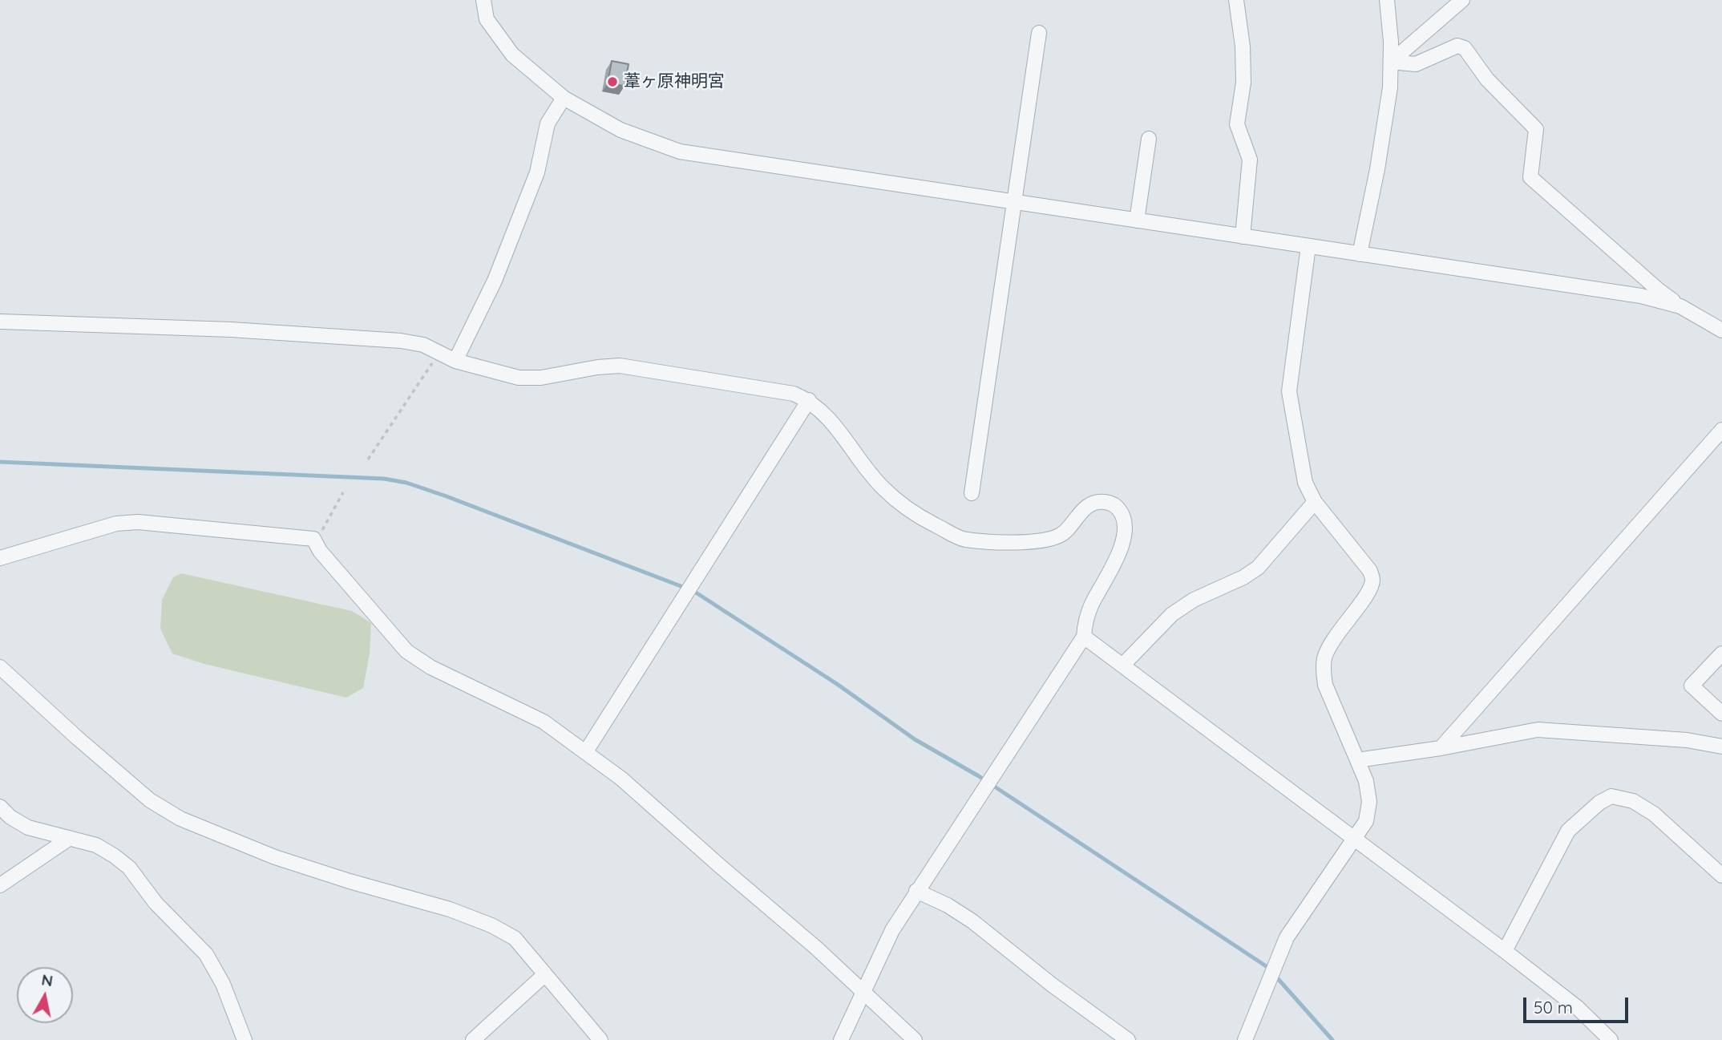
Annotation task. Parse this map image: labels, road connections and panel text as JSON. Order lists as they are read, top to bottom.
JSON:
{
  "places": ["葦ヶ原神明宮"],
  "scale_bar": "50 m",
  "north": "top"
}
